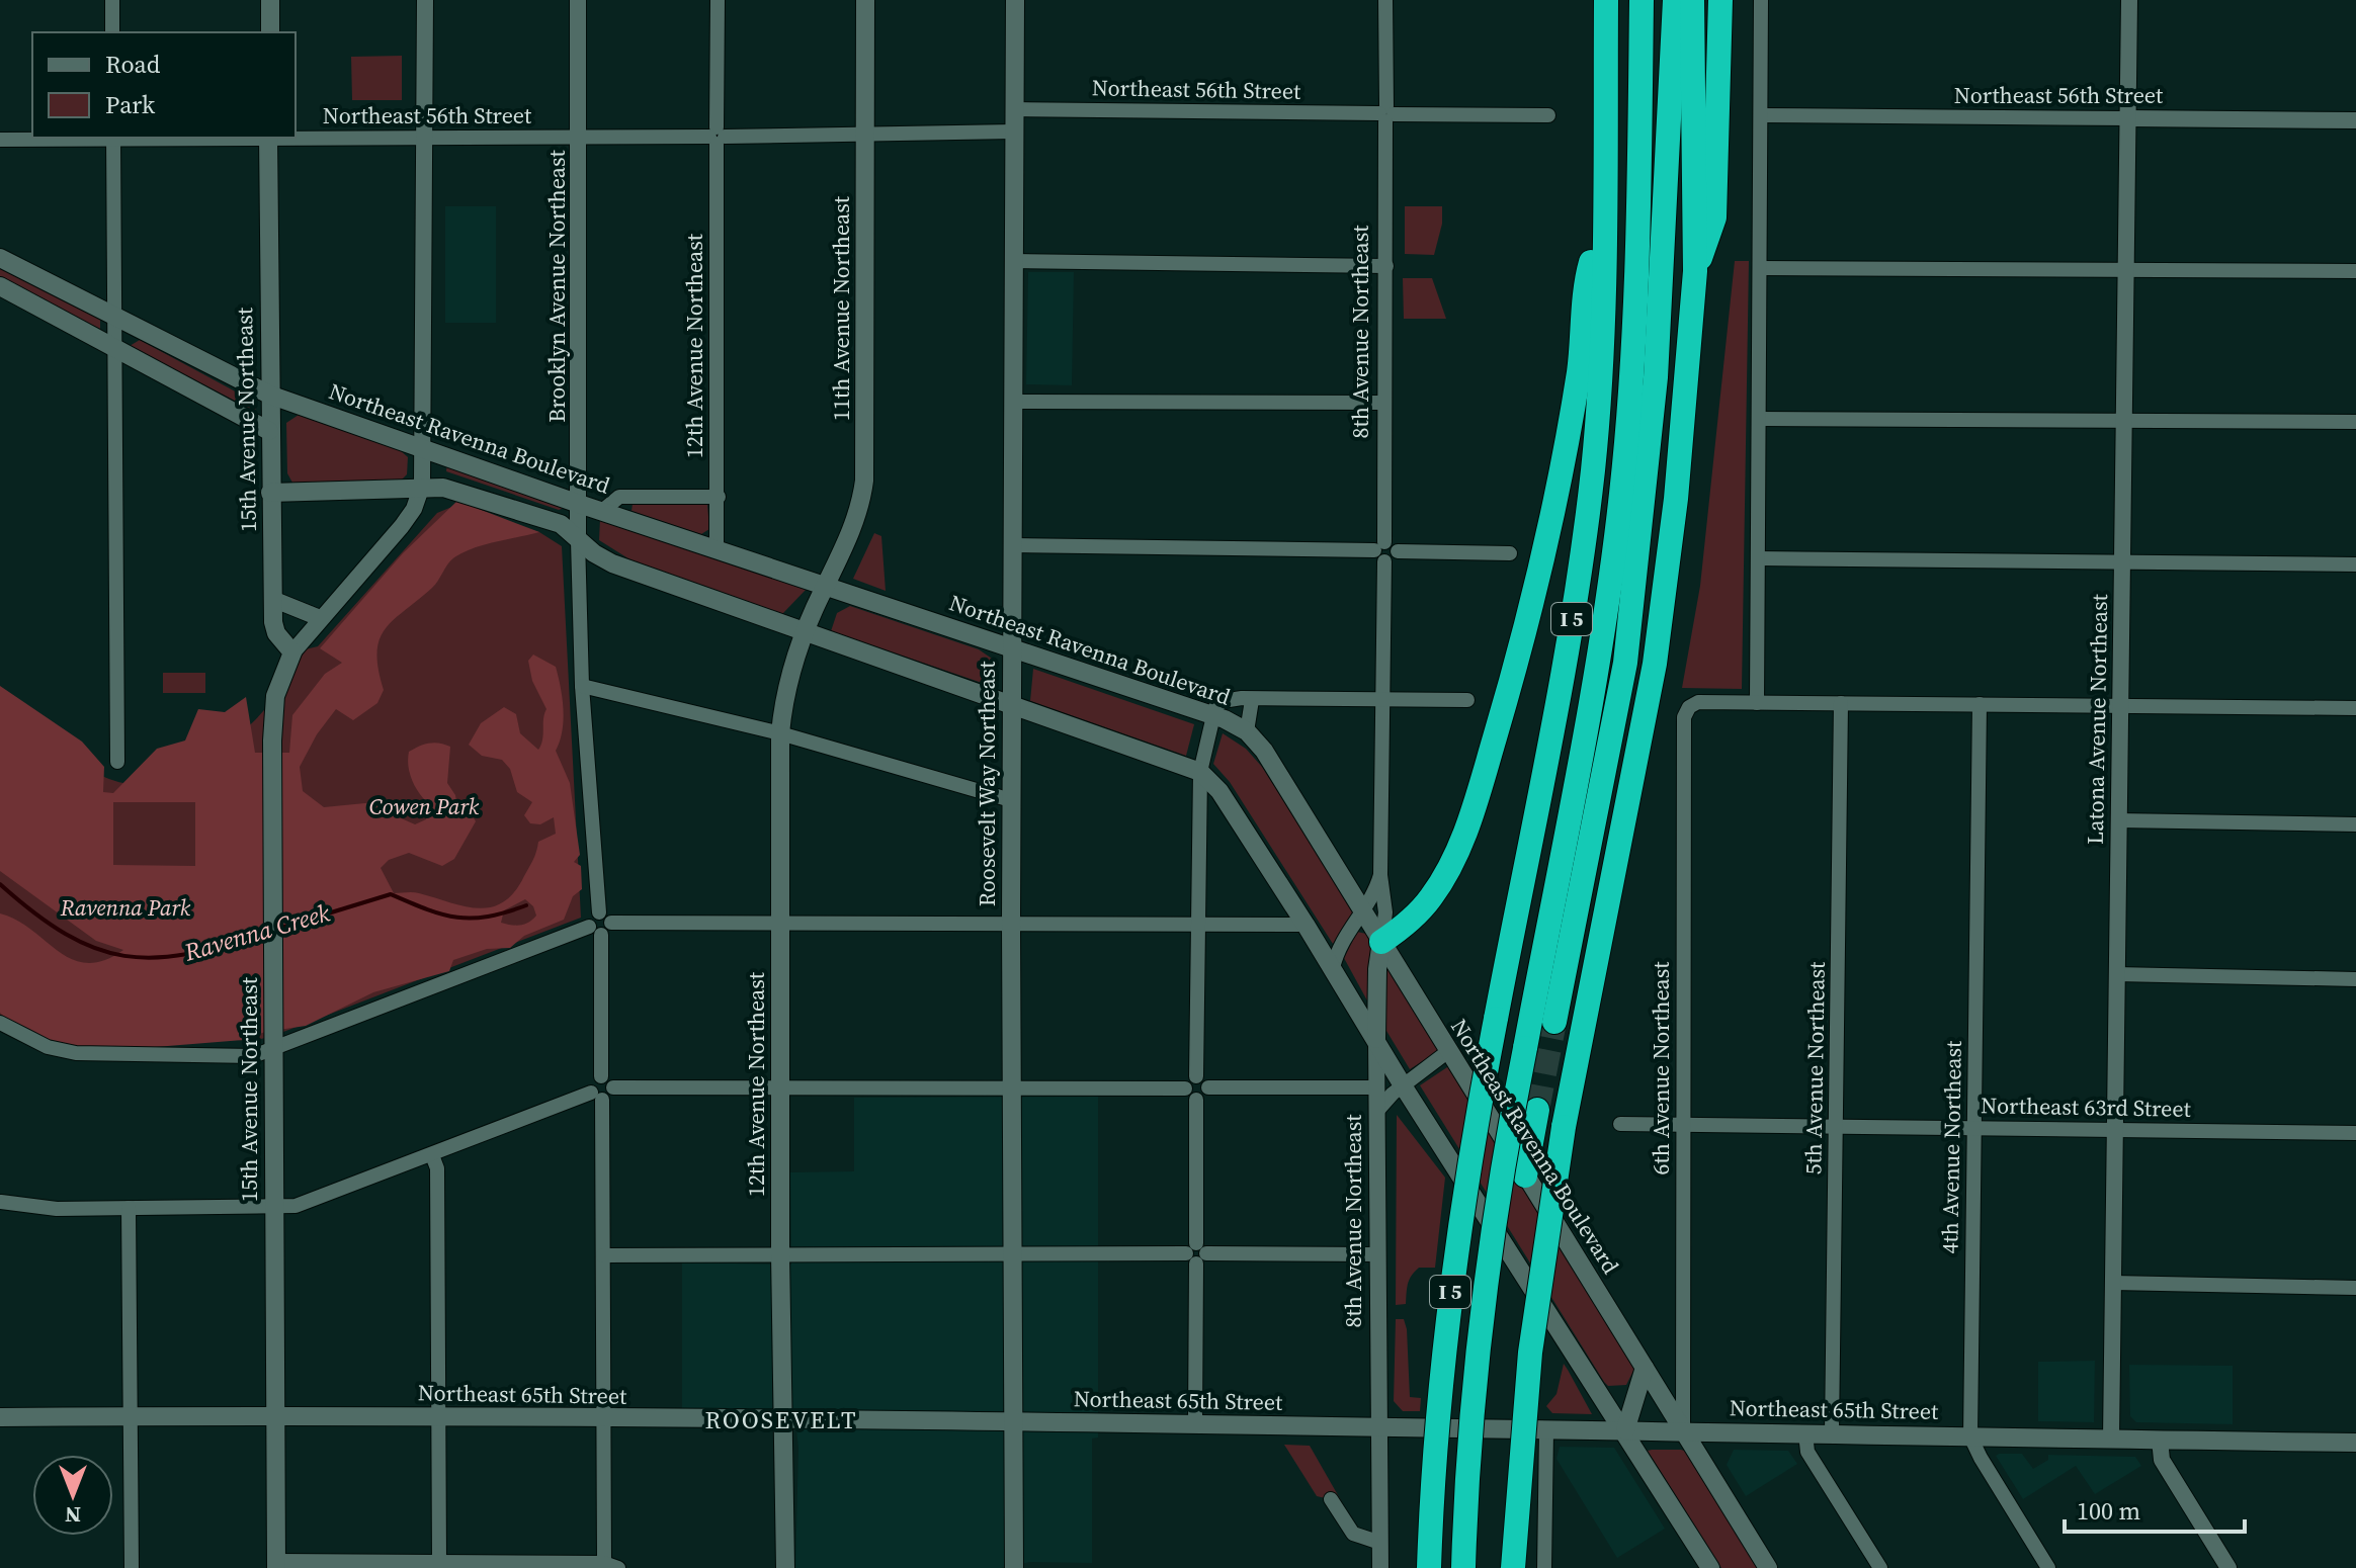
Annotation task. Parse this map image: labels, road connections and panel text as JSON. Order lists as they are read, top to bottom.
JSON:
{
  "streets": {
    "highway": ["I 5"],
    "main road": [
      "11th Avenue Northeast",
      "8th Avenue Northeast",
      "12th Avenue Northeast",
      "15th Avenue Northeast",
      "Northeast Ravenna Boulevard",
      "Roosevelt Way Northeast",
      "Northeast 65th Street"
    ],
    "street": [
      "Northeast 56th Street",
      "Brooklyn Avenue Northeast",
      "Latona Avenue Northeast",
      "6th Avenue Northeast",
      "5th Avenue Northeast",
      "Northeast 63rd Street",
      "4th Avenue Northeast"
    ]
  },
  "crossings": [
    ["Northeast 56th Street", "Brooklyn Avenue Northeast"],
    ["Northeast 56th Street", "11th Avenue Northeast"],
    ["Northeast 56th Street", "8th Avenue Northeast"],
    ["Northeast 56th Street", "12th Avenue Northeast"],
    ["Northeast 56th Street", "Latona Avenue Northeast"],
    ["Northeast 56th Street", "Roosevelt Way Northeast"],
    ["Brooklyn Avenue Northeast", "Northeast Ravenna Boulevard"],
    ["11th Avenue Northeast", "12th Avenue Northeast"],
    ["11th Avenue Northeast", "Northeast Ravenna Boulevard"],
    ["8th Avenue Northeast", "Northeast Ravenna Boulevard"],
    ["8th Avenue Northeast", "Northeast 65th Street"],
    ["12th Avenue Northeast", "Northeast Ravenna Boulevard"],
    ["12th Avenue Northeast", "Northeast 65th Street"],
    ["15th Avenue Northeast", "Northeast Ravenna Boulevard"],
    ["15th Avenue Northeast", "Northeast 65th Street"],
    ["Northeast Ravenna Boulevard", "Roosevelt Way Northeast"],
    ["Northeast Ravenna Boulevard", "6th Avenue Northeast"],
    ["Northeast Ravenna Boulevard", "Northeast 65th Street"],
    ["Latona Avenue Northeast", "Northeast 63rd Street"],
    ["Latona Avenue Northeast", "Northeast 65th Street"],
    ["Roosevelt Way Northeast", "Northeast 65th Street"],
    ["6th Avenue Northeast", "Northeast 63rd Street"],
    ["6th Avenue Northeast", "Northeast 65th Street"],
    ["5th Avenue Northeast", "Northeast 63rd Street"],
    ["5th Avenue Northeast", "Northeast 65th Street"],
    ["Northeast 63rd Street", "4th Avenue Northeast"],
    ["4th Avenue Northeast", "Northeast 65th Street"]
  ],
  "districts": ["ROOSEVELT"],
  "water": ["Ravenna Creek"],
  "parks": ["Cowen Park", "Ravenna Park"],
  "legend": ["Road", "Park"],
  "scale_bar": "100 m",
  "north": "bottom"
}
